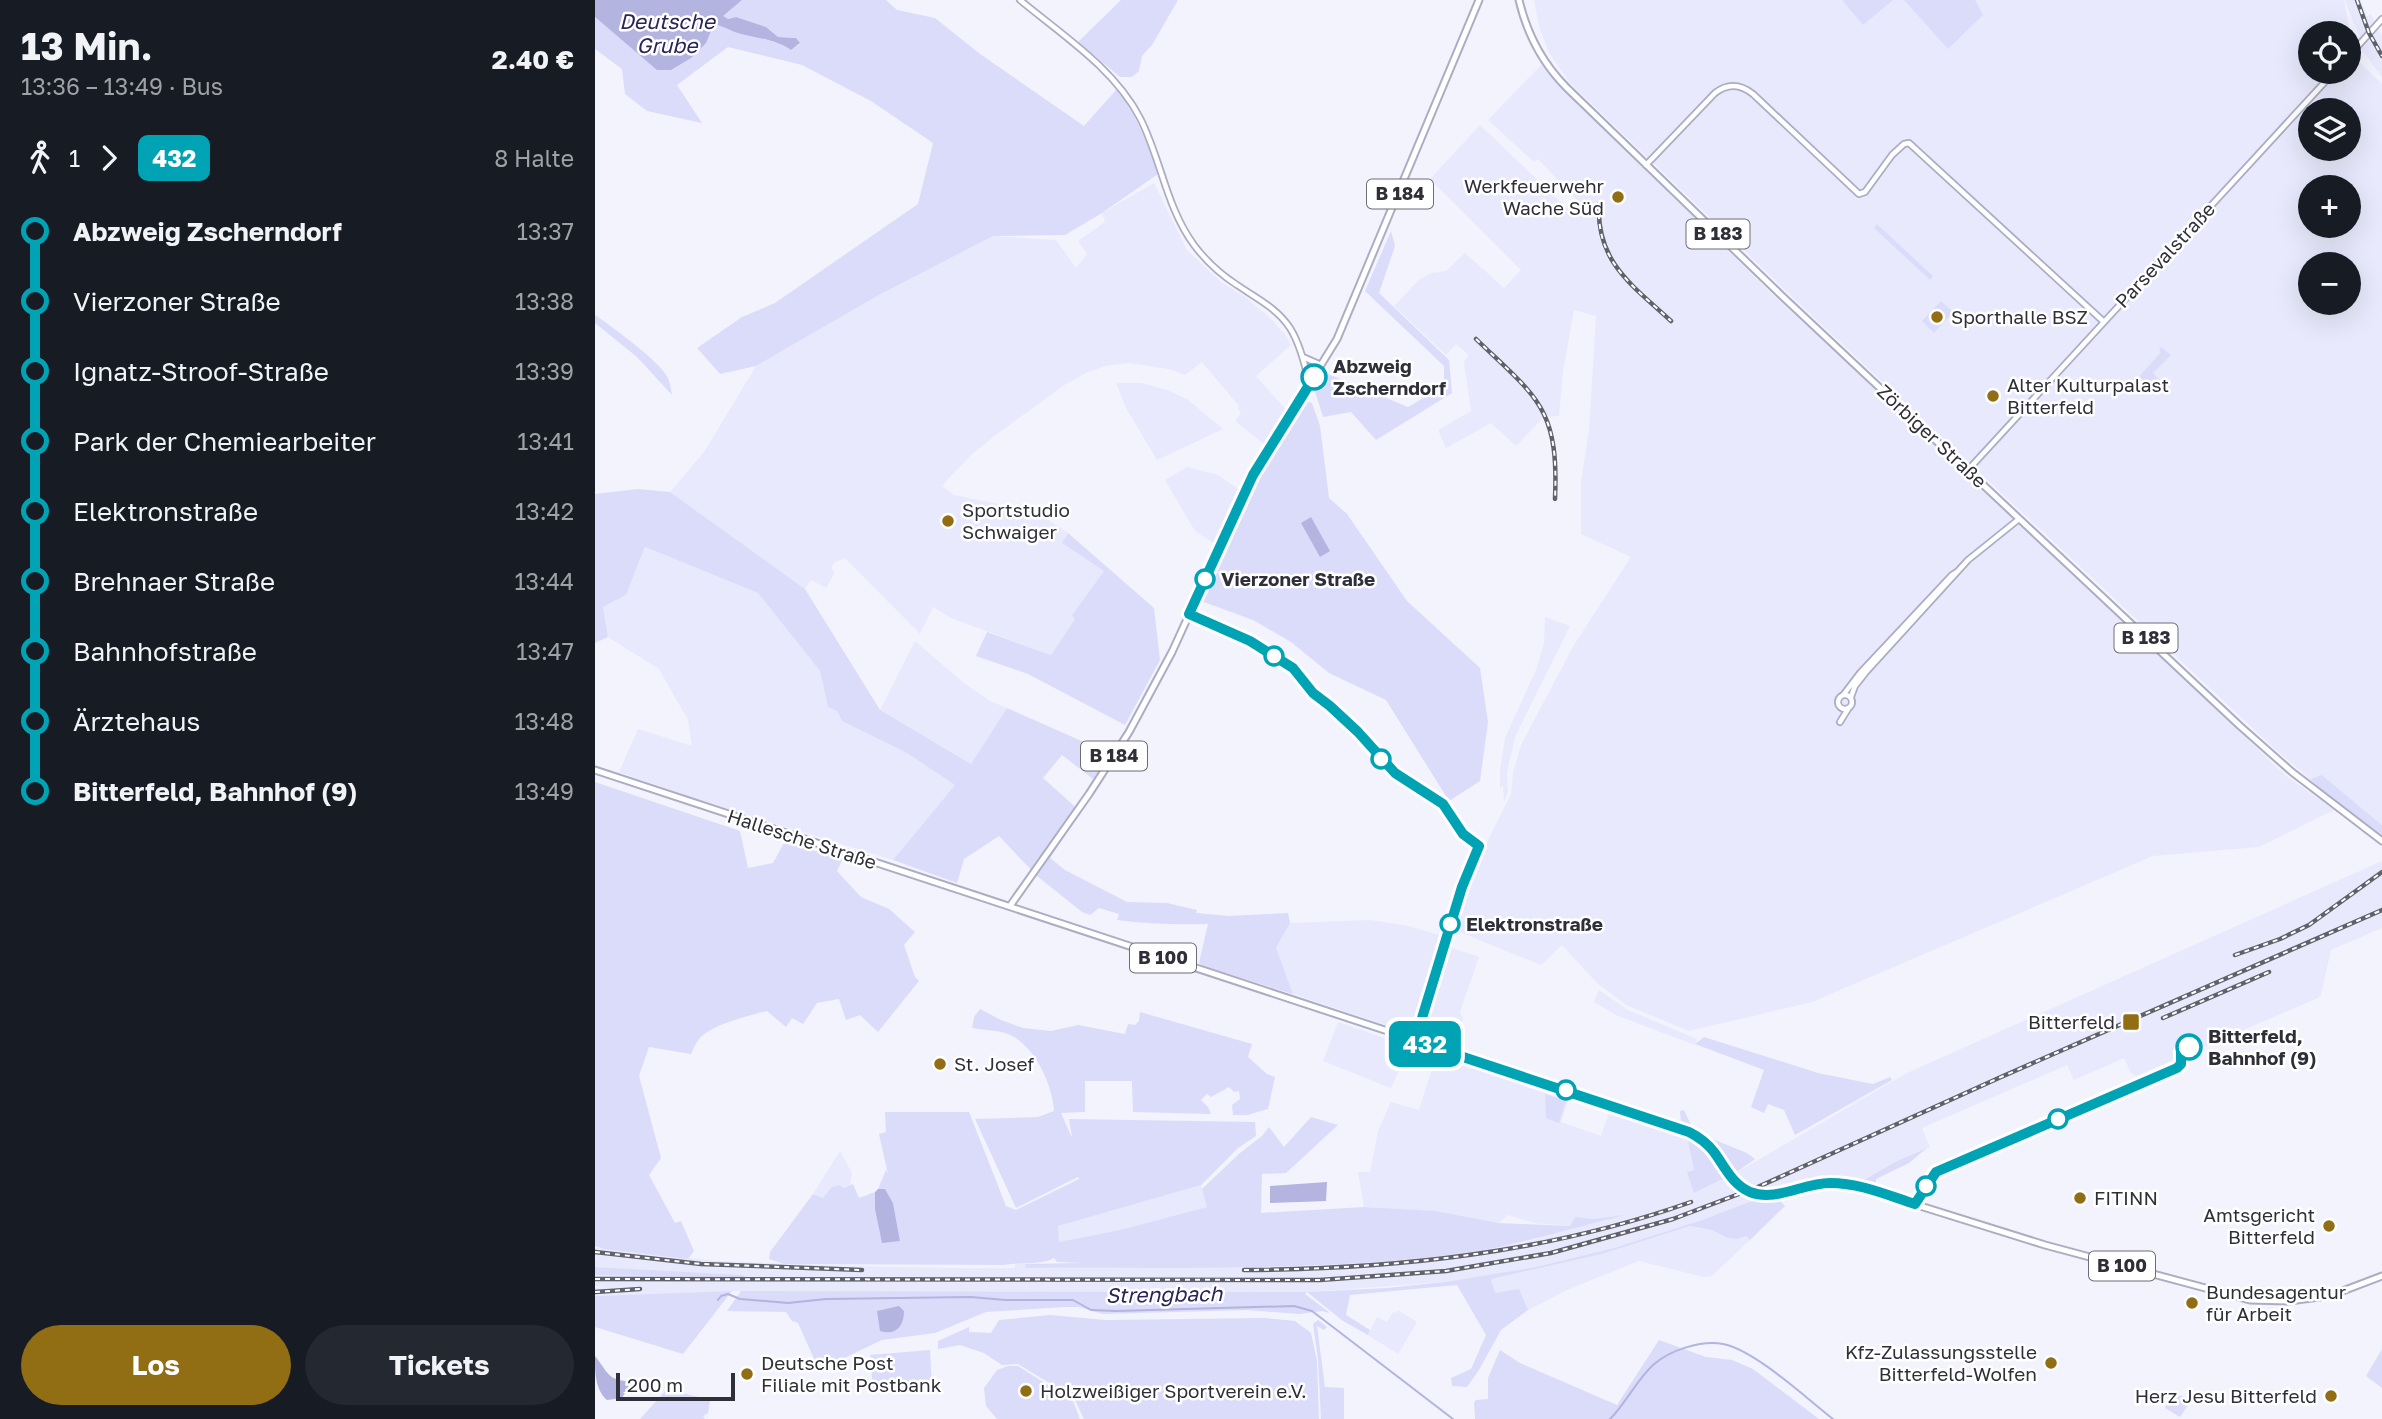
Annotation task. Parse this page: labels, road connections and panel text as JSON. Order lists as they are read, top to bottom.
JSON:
{
  "streets": {
    "main road": [
      "B 184",
      "B 183",
      "Zörbiger Straße",
      "Hallesche Straße",
      "B 100"
    ],
    "street": ["Parsevalstraße"]
  },
  "crossings": [
    ["B 184", "Hallesche Straße"],
    ["B 184", "B 100"],
    ["Parsevalstraße", "Zörbiger Straße"],
    ["Hallesche Straße", "B 100"]
  ],
  "water": ["Deutsche Grube", "Strengbach"],
  "places": {
    "other": [
      "Werkfeuerwehr Wache Süd",
      "Sporthalle BSZ",
      "Abzweig Zscherndorf",
      "Alter Kulturpalast Bitterfeld",
      "Sportstudio Schwaiger",
      "Vierzoner Straße",
      "Elektronstraße",
      "Bitterfeld, Bahnhof (9)",
      "St. Josef",
      "FITINN",
      "Amtsgericht Bitterfeld",
      "Bundesagentur für Arbeit",
      "Kfz-Zulassungsstelle Bitterfeld-Wolfen",
      "Deutsche Post Filiale mit Postbank",
      "Holzweißiger Sportverein e.V.",
      "Herz Jesu Bitterfeld"
    ],
    "transit": ["Bitterfeld"]
  },
  "lines": ["bus line 432"],
  "scale_bar": "200 m",
  "page": {
    "heading": ["13 Min.", "13:36 – 13:49 · Bus", "2.40 €"],
    "on_map": "432",
    "map_buttons": ["+", "−"],
    "legs": ["1", "432", "8 Halte"],
    "list": [
      {
        "name": "Abzweig Zscherndorf",
        "value": "13:37"
      },
      {
        "name": "Vierzoner Straße",
        "value": "13:38"
      },
      {
        "name": "Ignatz-Stroof-Straße",
        "value": "13:39"
      },
      {
        "name": "Park der Chemiearbeiter",
        "value": "13:41"
      },
      {
        "name": "Elektronstraße",
        "value": "13:42"
      },
      {
        "name": "Brehnaer Straße",
        "value": "13:44"
      },
      {
        "name": "Bahnhofstraße",
        "value": "13:47"
      },
      {
        "name": "Ärztehaus",
        "value": "13:48"
      },
      {
        "name": "Bitterfeld, Bahnhof (9)",
        "value": "13:49"
      }
    ],
    "buttons": ["Los", "Tickets"],
    "scale": "200 m"
  }
}
